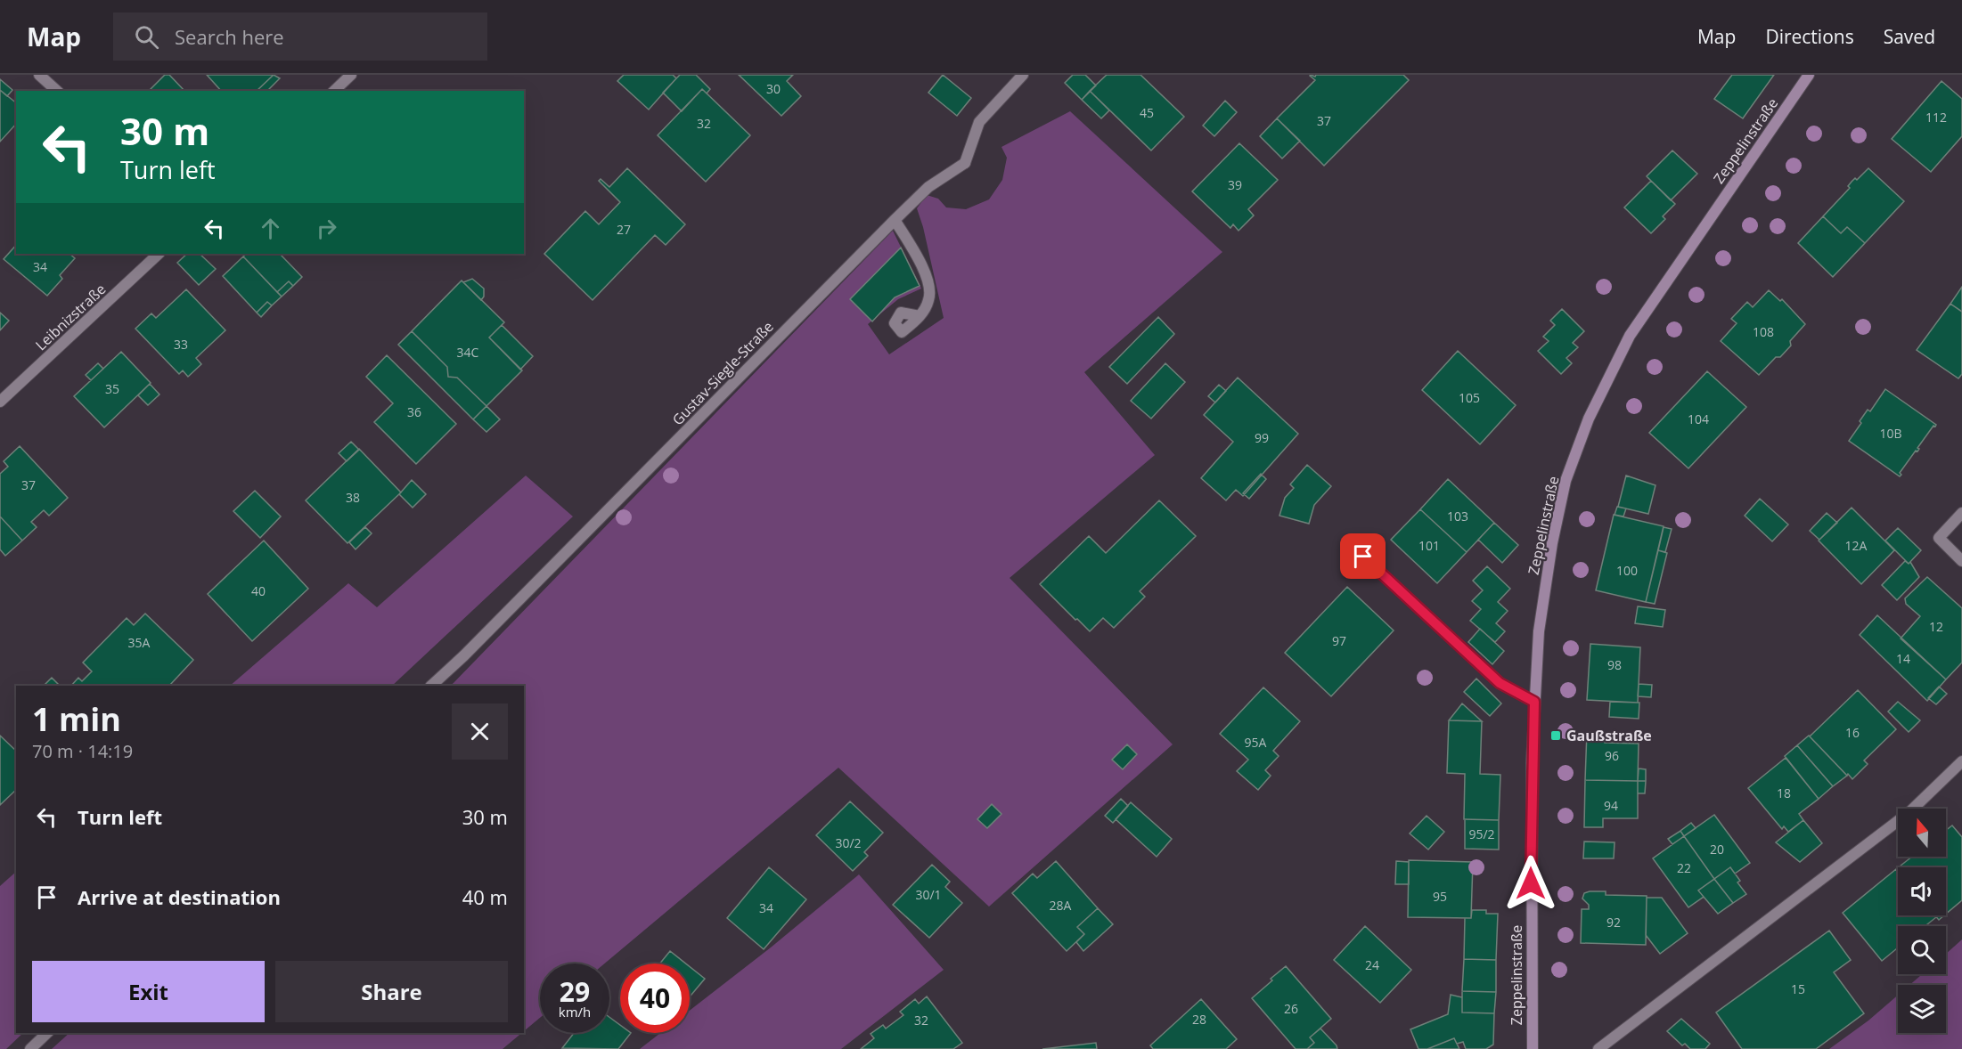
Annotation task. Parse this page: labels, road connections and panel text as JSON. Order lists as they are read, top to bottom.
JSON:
{
  "streets": {
    "street": ["Zeppelinstraße", "Leibnizstraße", "Gustav-Siegle-Straße"]
  },
  "places": {
    "transit": ["Gaußstraße"]
  },
  "house_numbers": [
    "30",
    "45",
    "112",
    "37",
    "32",
    "39",
    "27",
    "34",
    "108",
    "33",
    "34C",
    "35",
    "105",
    "36",
    "104",
    "10B",
    "99",
    "37",
    "38",
    "103",
    "101",
    "12A",
    "100",
    "40",
    "12",
    "97",
    "35A",
    "14",
    "98",
    "16",
    "95A",
    "96",
    "18",
    "94",
    "95/2",
    "30/2",
    "20",
    "22",
    "30/1",
    "95",
    "28A",
    "34",
    "92",
    "24",
    "15",
    "26",
    "28",
    "32"
  ],
  "north": "top",
  "page": {
    "header": "Map",
    "search": "Search here",
    "nav": ["Map", "Directions", "Saved"],
    "turn": ["30 m", "Turn left"],
    "heading": ["1 min", "70 m · 14:19"],
    "list": [
      {
        "name": "Turn left",
        "value": "30 m"
      },
      {
        "name": "Arrive at destination",
        "value": "40 m"
      }
    ],
    "buttons": ["Exit", "Share"],
    "speed": "29 km/h",
    "limit": "40"
  }
}
